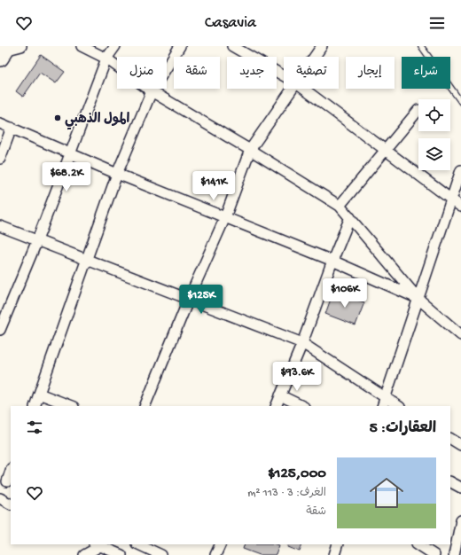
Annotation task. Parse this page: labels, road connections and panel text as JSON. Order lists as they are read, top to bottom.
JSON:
{
  "places": ["المول الذهبي"],
  "page": {
    "header": "Casavia",
    "chip": [
      "شراء",
      "إيجار",
      "تصفية",
      "جديد",
      "شقة",
      "منزل"
    ],
    "price": [
      "$68.2K",
      "$141K",
      "$106K",
      "$125K",
      "$93.6K"
    ],
    "heading": "العقارات: 5",
    "list": [
      {
        "name": "$125,000",
        "note": "الغرف: 3 · 113 m² · شقة"
      }
    ]
  }
}
